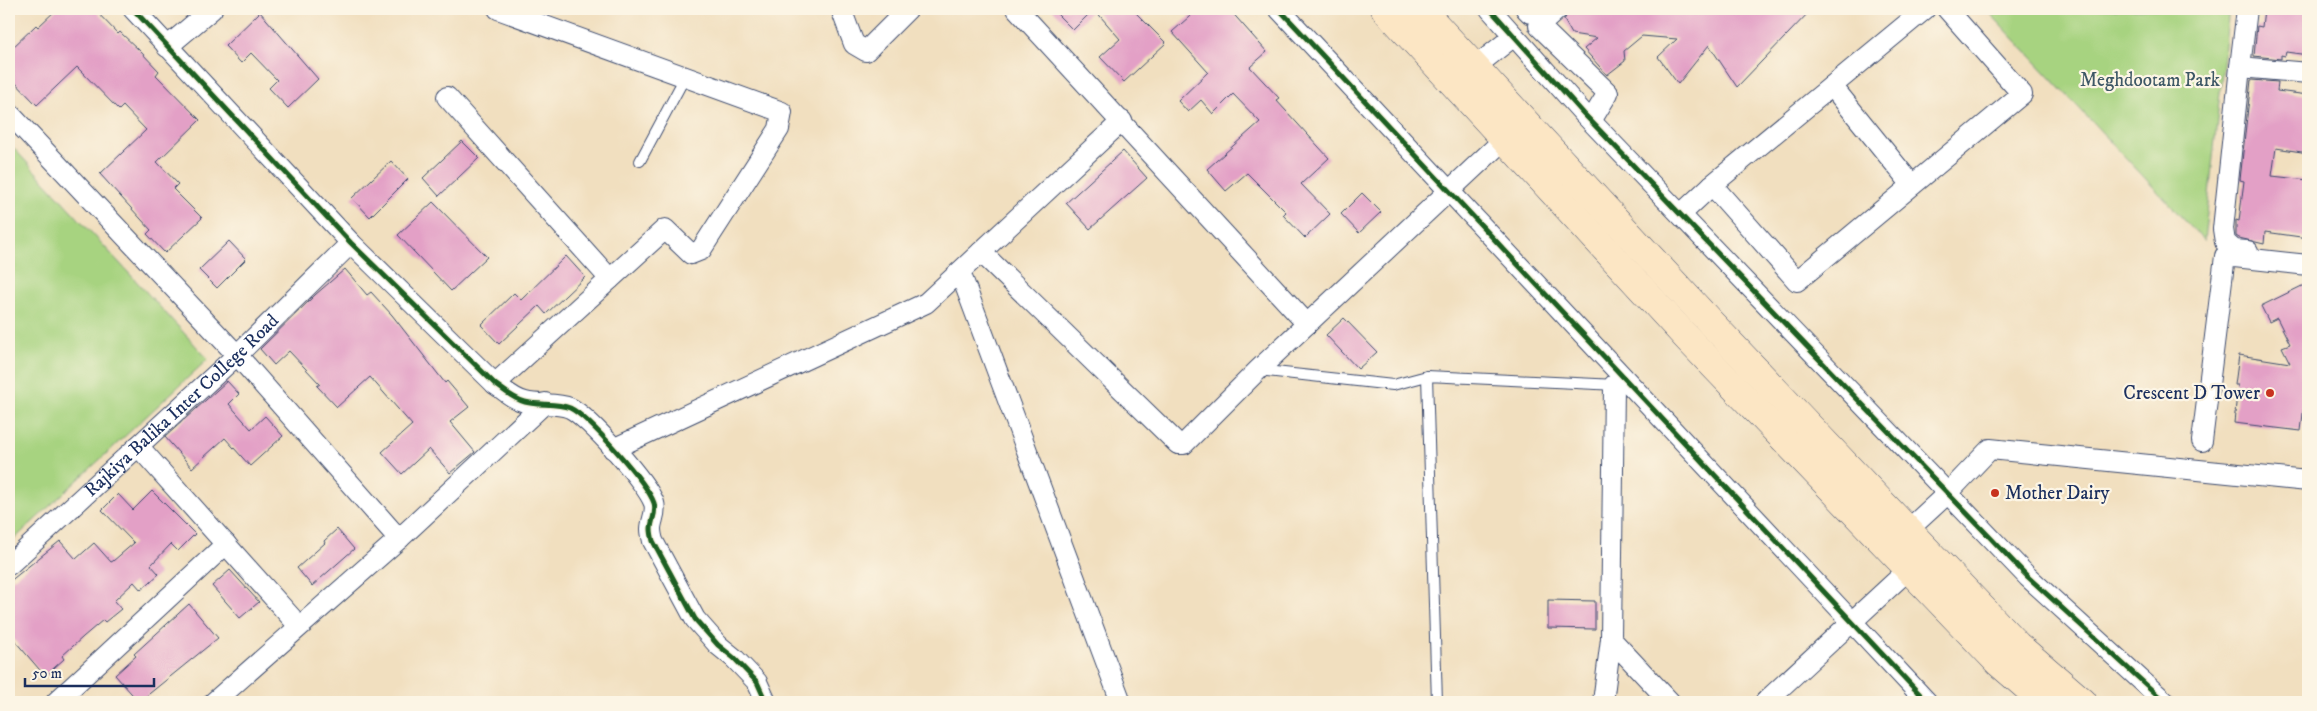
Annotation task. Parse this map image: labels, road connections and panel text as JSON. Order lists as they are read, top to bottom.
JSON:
{
  "streets": {
    "street": ["Rajkiya Balika Inter College Road"]
  },
  "parks": ["Meghdootam Park"],
  "places": ["Crescent D Tower", "Mother Dairy"],
  "scale_bar": "50 m"
}
